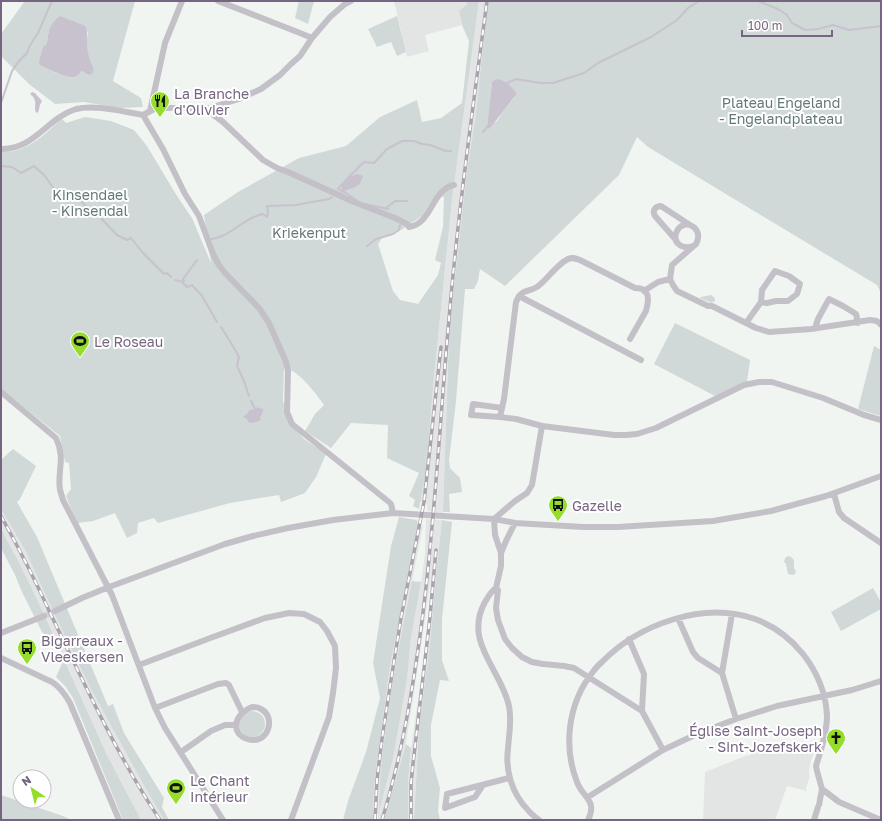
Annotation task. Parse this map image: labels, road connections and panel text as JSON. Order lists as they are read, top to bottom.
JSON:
{
  "parks": ["Plateau Engeland - Engelandplateau", "Kinsendael - Kinsendal", "Kriekenput"],
  "places": {
    "restaurant": ["La Branche d'Olivier"],
    "sports": ["Le Roseau", "Le Chant Intérieur"],
    "bus stop": ["Gazelle", "Bigarreaux - Vleeskersen"],
    "church": ["Église Saint-Joseph - Sint-Jozefskerk"]
  },
  "scale_bar": "100 m",
  "north": "top left"
}
